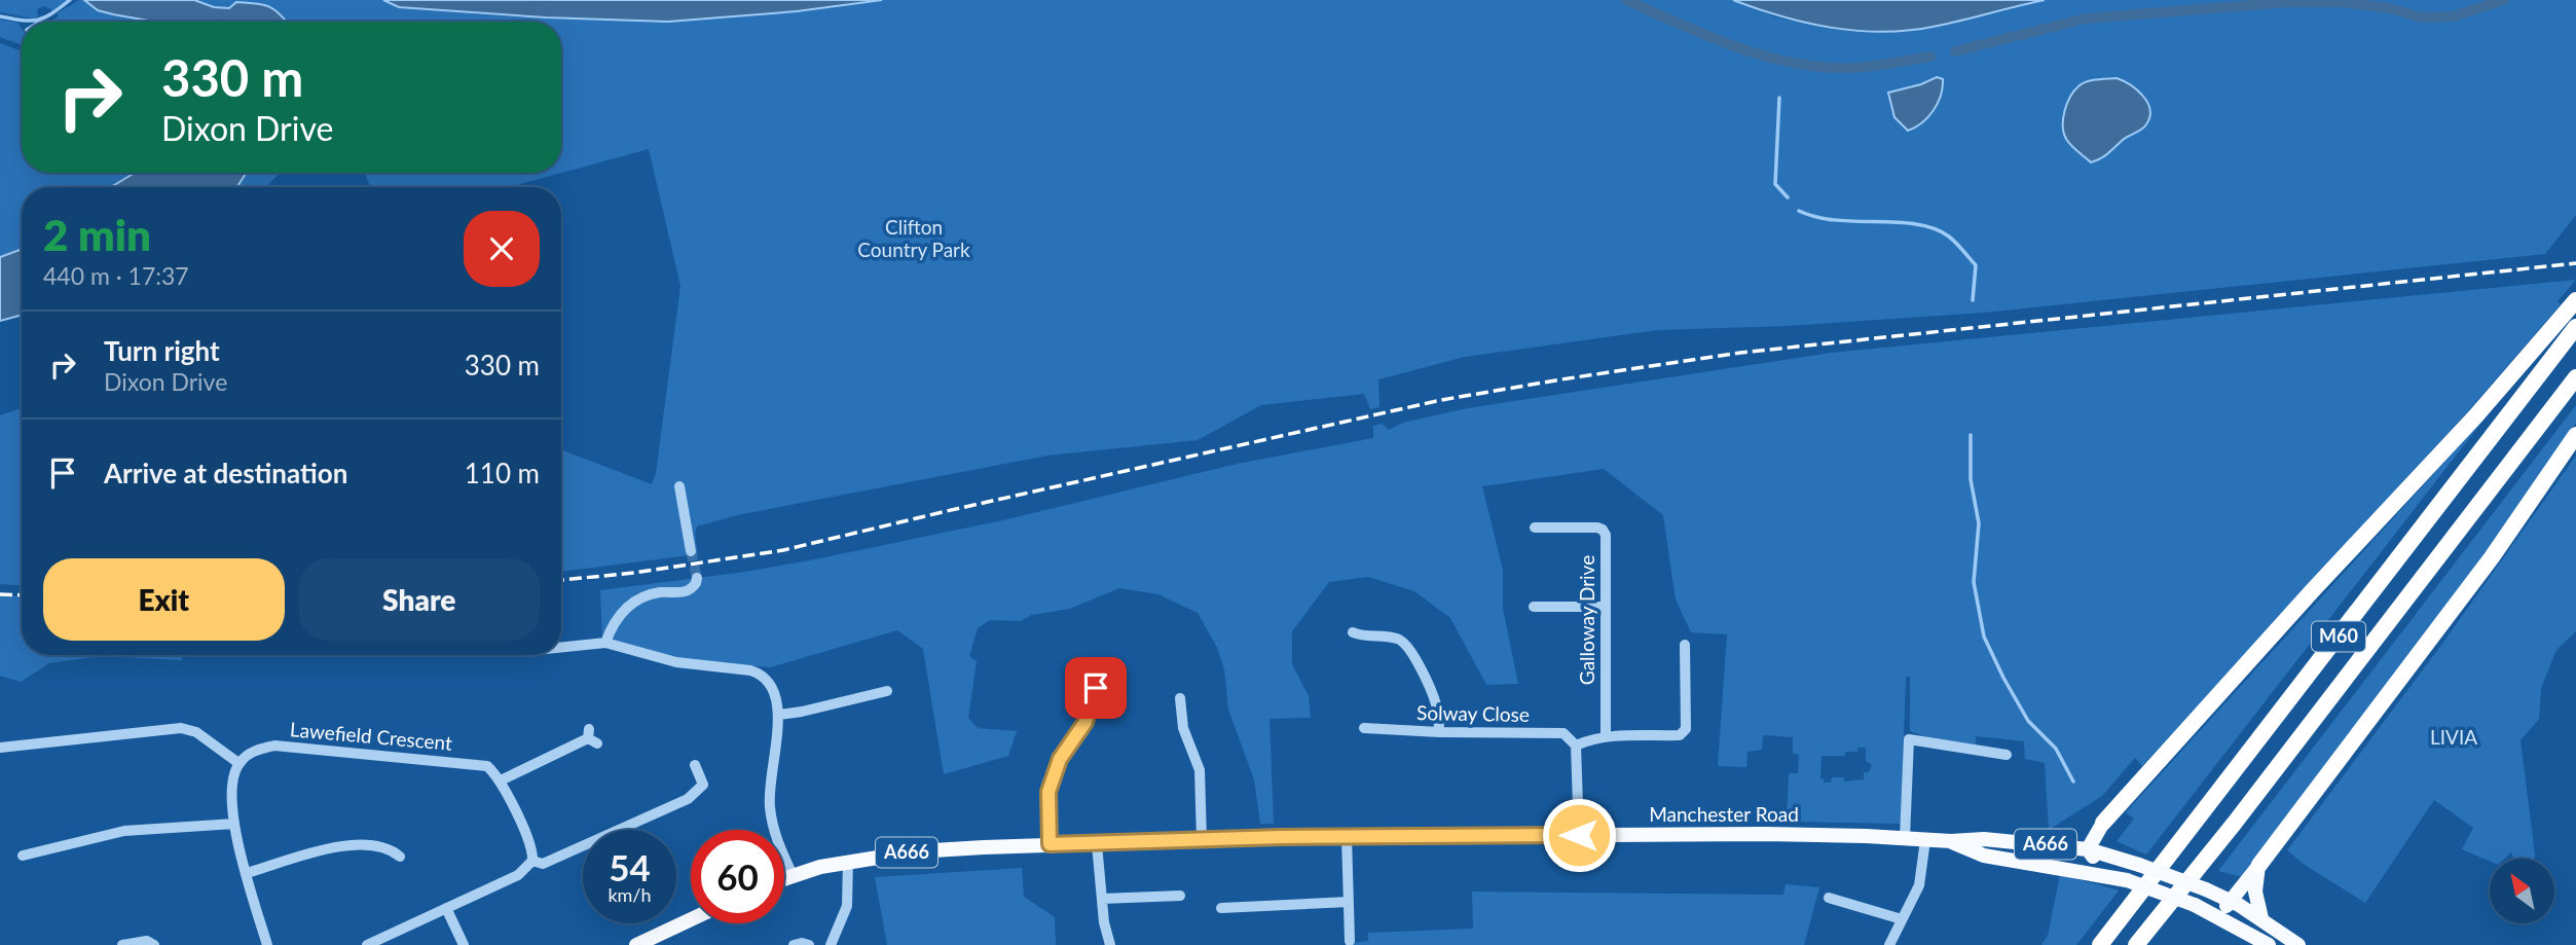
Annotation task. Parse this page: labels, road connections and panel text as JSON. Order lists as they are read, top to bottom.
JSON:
{
  "streets": {
    "highway": ["M60"],
    "main road": ["Manchester Road", "A666"],
    "street": ["Galloway Drive", "Solway Close", "Lawefield Crescent"]
  },
  "crossings": [
    ["Manchester Road", "A666"]
  ],
  "parks": ["Clifton Country Park", "LIVIA"],
  "north": "top left",
  "page": {
    "turn": ["330 m", "Dixon Drive"],
    "heading": ["2 min", "440 m · 17:37"],
    "list": [
      {
        "name": "Turn right",
        "note": "Dixon Drive",
        "value": "330 m"
      },
      {
        "name": "Arrive at destination",
        "value": "110 m"
      }
    ],
    "buttons": ["Exit", "Share"],
    "speed": "54 km/h",
    "limit": "60"
  }
}
